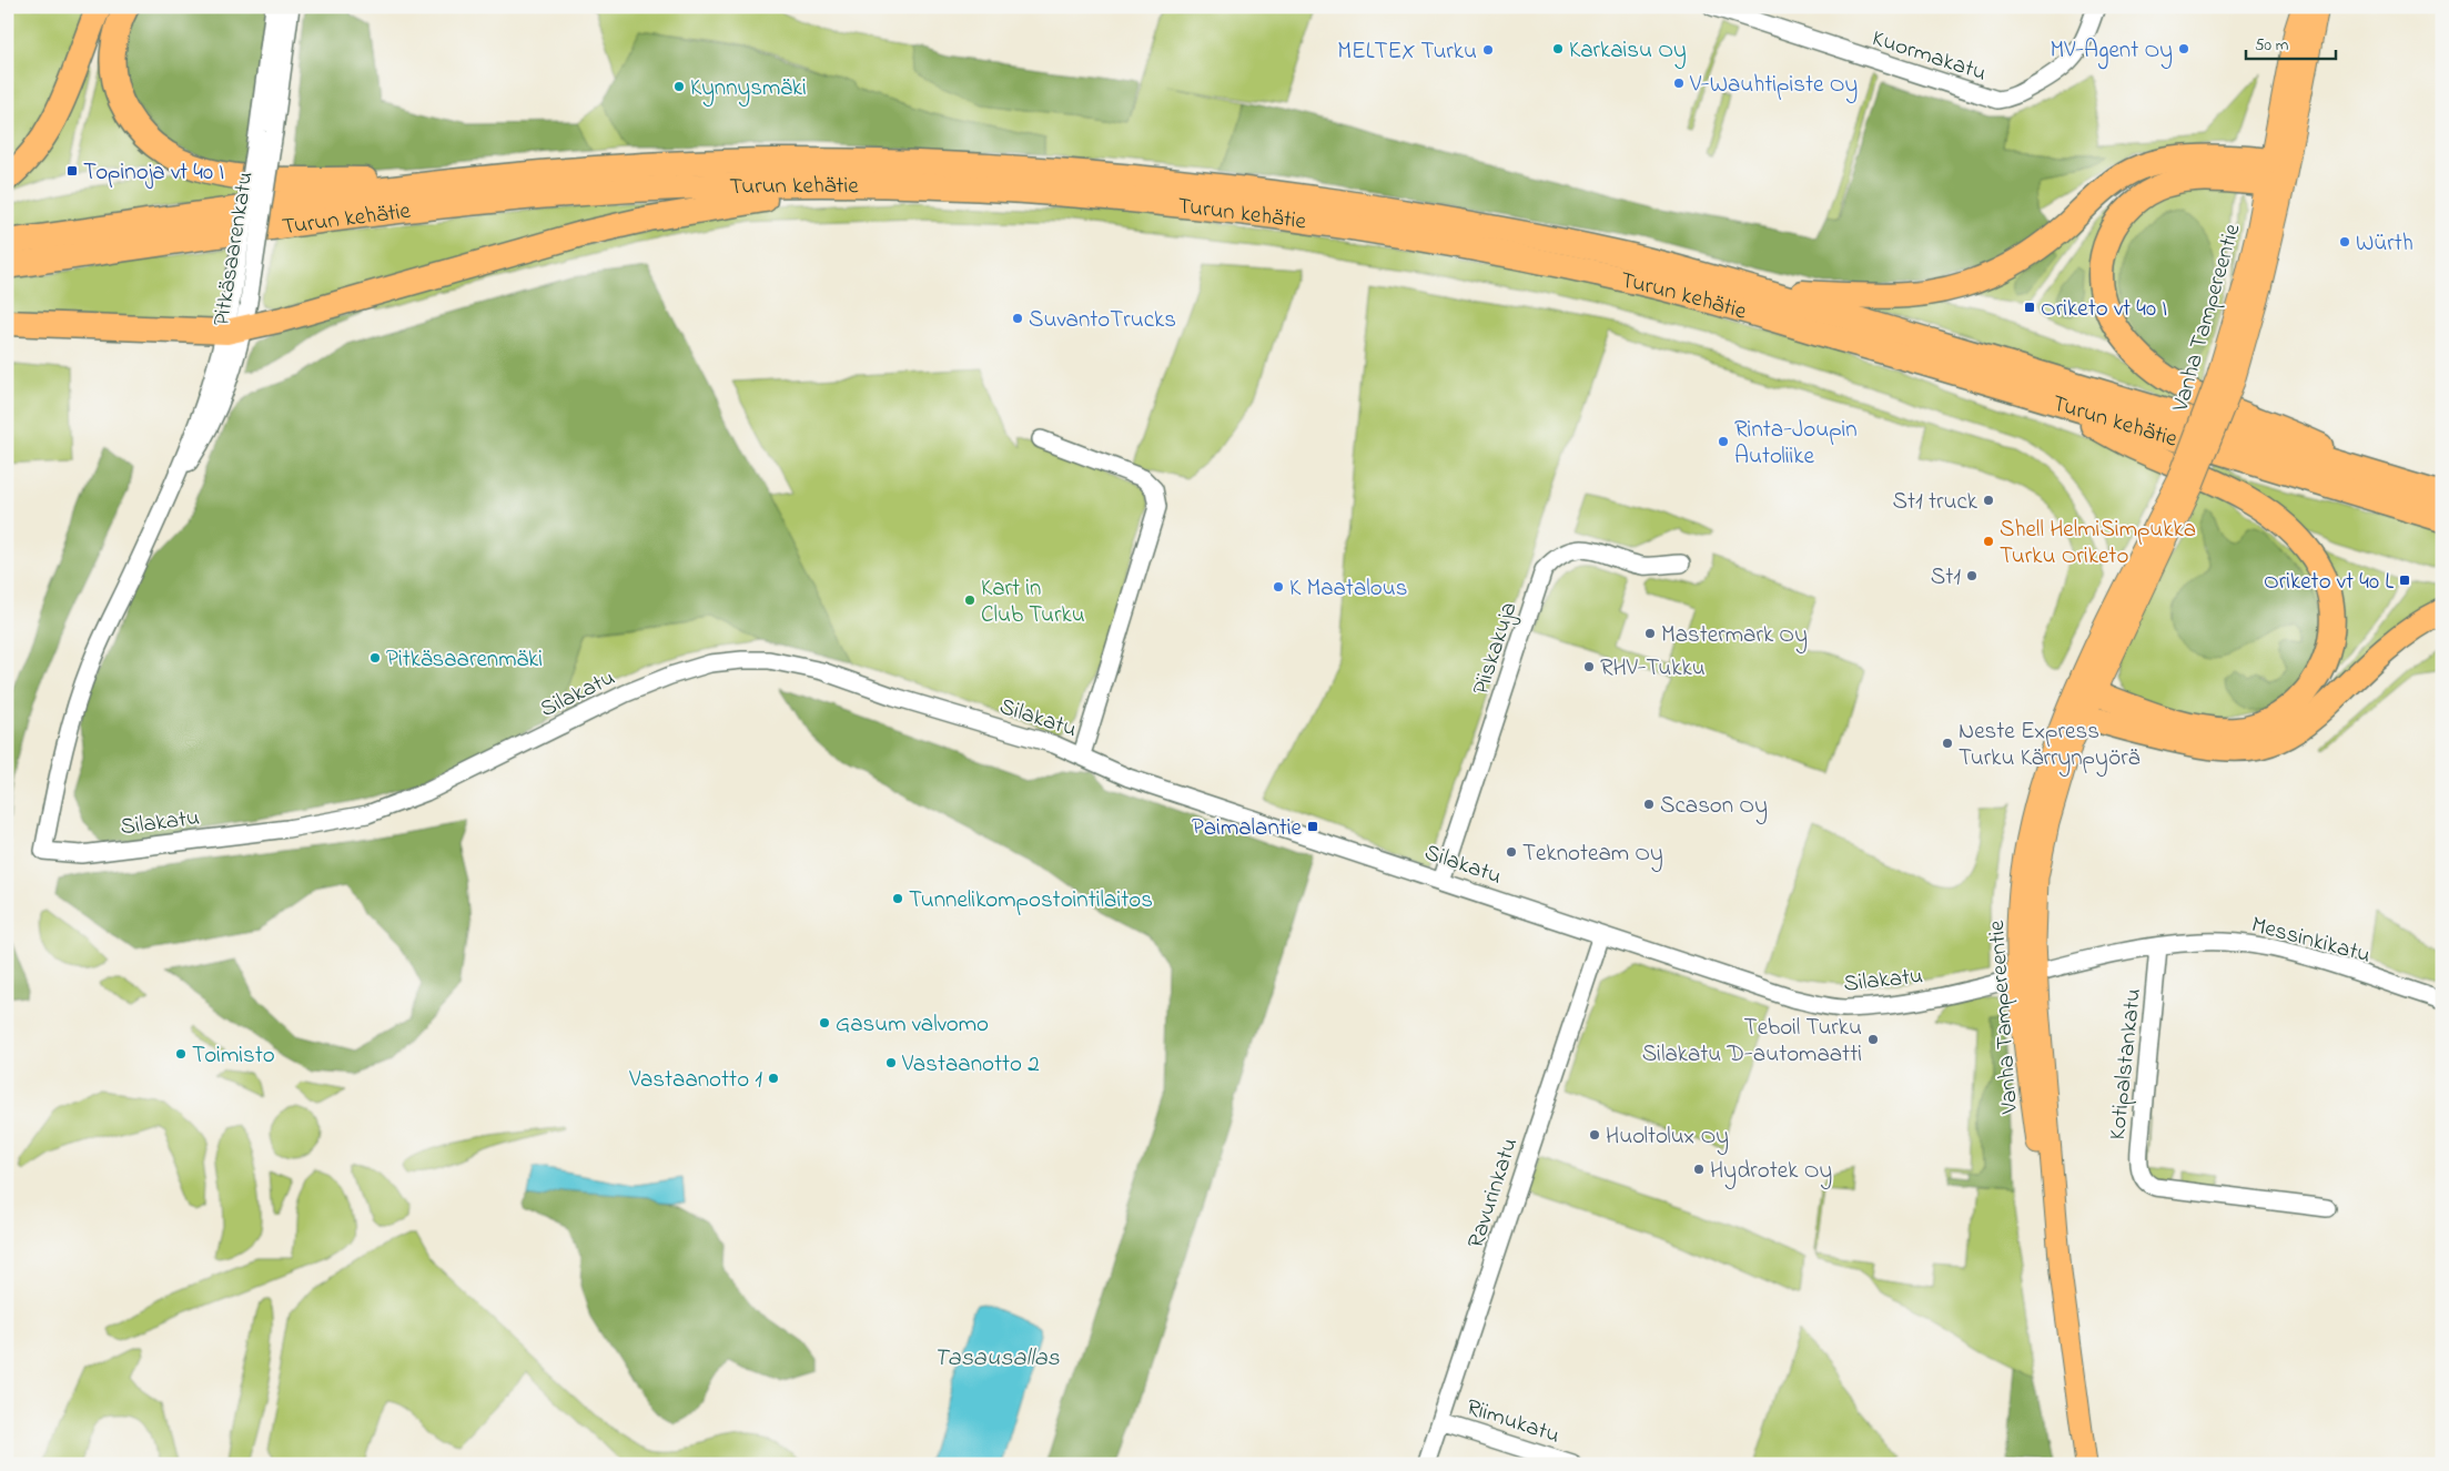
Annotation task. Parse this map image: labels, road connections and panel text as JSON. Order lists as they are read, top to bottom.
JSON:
{
  "streets": {
    "highway": ["Turun kehätie"],
    "main road": ["Vanha Tampereentie"],
    "street": [
      "Kuormakatu",
      "Pitkäsaarenkatu",
      "Piiskakuja",
      "Silakatu",
      "Messinkikatu",
      "Kotipalstankatu",
      "Ravurinkatu",
      "Riimukatu"
    ]
  },
  "crossings": [
    ["Pitkäsaarenkatu", "Silakatu"],
    ["Vanha Tampereentie", "Silakatu"],
    ["Vanha Tampereentie", "Messinkikatu"],
    ["Piiskakuja", "Silakatu"],
    ["Silakatu", "Messinkikatu"],
    ["Silakatu", "Ravurinkatu"],
    ["Messinkikatu", "Kotipalstankatu"],
    ["Ravurinkatu", "Riimukatu"]
  ],
  "water": ["Tasausallas"],
  "places": {
    "other": [
      "Karkaisu Oy",
      "MV-Agent Oy",
      "MELTEX Turku",
      "V-Wauhtipiste Oy",
      "Kynnysmäki",
      "Würth",
      "SuvantoTrucks",
      "Rinta-Joupin Autoliike",
      "St1 truck",
      "Shell HelmiSimpukka Turku Oriketo",
      "St1",
      "K Maatalous",
      "Kart in Club Turku",
      "Mastermark Oy",
      "Pitkäsaarenmäki",
      "RHV-Tukku",
      "Neste Express Turku Kärrynpyörä",
      "Scason Oy",
      "Teknoteam Oy",
      "Tunnelikompostointilaitos",
      "Gasum valvomo",
      "Teboil Turku Silakatu D-automaatti",
      "Toimisto",
      "Vastaanotto 2",
      "Vastaanotto 1",
      "Huoltolux Oy",
      "Hydrotek Oy"
    ],
    "transit": [
      "Topinoja vt 40 I",
      "Oriketo vt 40 I",
      "Oriketo vt 40 L",
      "Paimalantie"
    ]
  },
  "scale_bar": "50 m"
}
